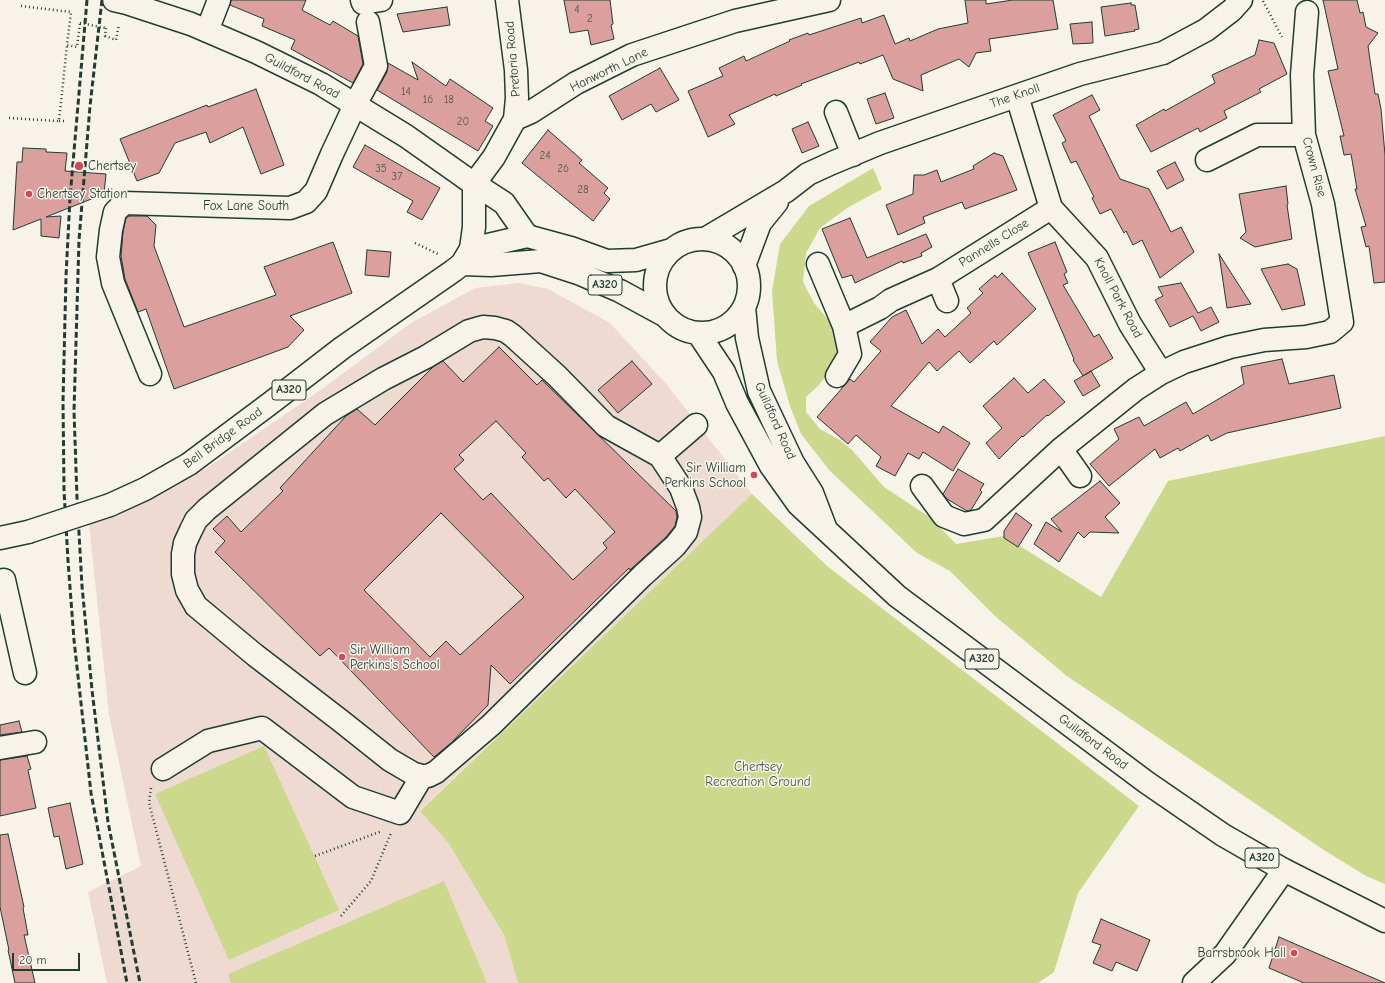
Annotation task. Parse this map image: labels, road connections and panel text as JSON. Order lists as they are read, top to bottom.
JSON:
{
  "streets": {
    "street": [
      "Pretoria Road",
      "Hanworth Lane",
      "Guildford Road",
      "The Knoll",
      "Crown Rise",
      "Fox Lane South",
      "Pannells Close",
      "A320",
      "Knoll Park Road",
      "Bell Bridge Road"
    ]
  },
  "crossings": [
    ["Pretoria Road", "Hanworth Lane"],
    ["Guildford Road", "The Knoll"],
    ["Guildford Road", "Fox Lane South"],
    ["Guildford Road", "A320"],
    ["Guildford Road", "Bell Bridge Road"],
    ["The Knoll", "A320"],
    ["The Knoll", "Knoll Park Road"],
    ["Crown Rise", "Knoll Park Road"],
    ["Pannells Close", "Knoll Park Road"],
    ["A320", "Bell Bridge Road"]
  ],
  "parks": ["Chertsey Recreation Ground"],
  "places": [
    "Chertsey",
    "Chertsey Station",
    "Sir William Perkins School",
    "Sir William Perkins's School",
    "Barrsbrook Hall"
  ],
  "house_numbers": [
    "4",
    "2",
    "14",
    "16",
    "18",
    "20",
    "24",
    "35",
    "26",
    "37",
    "28"
  ],
  "scale_bar": "20 m"
}
